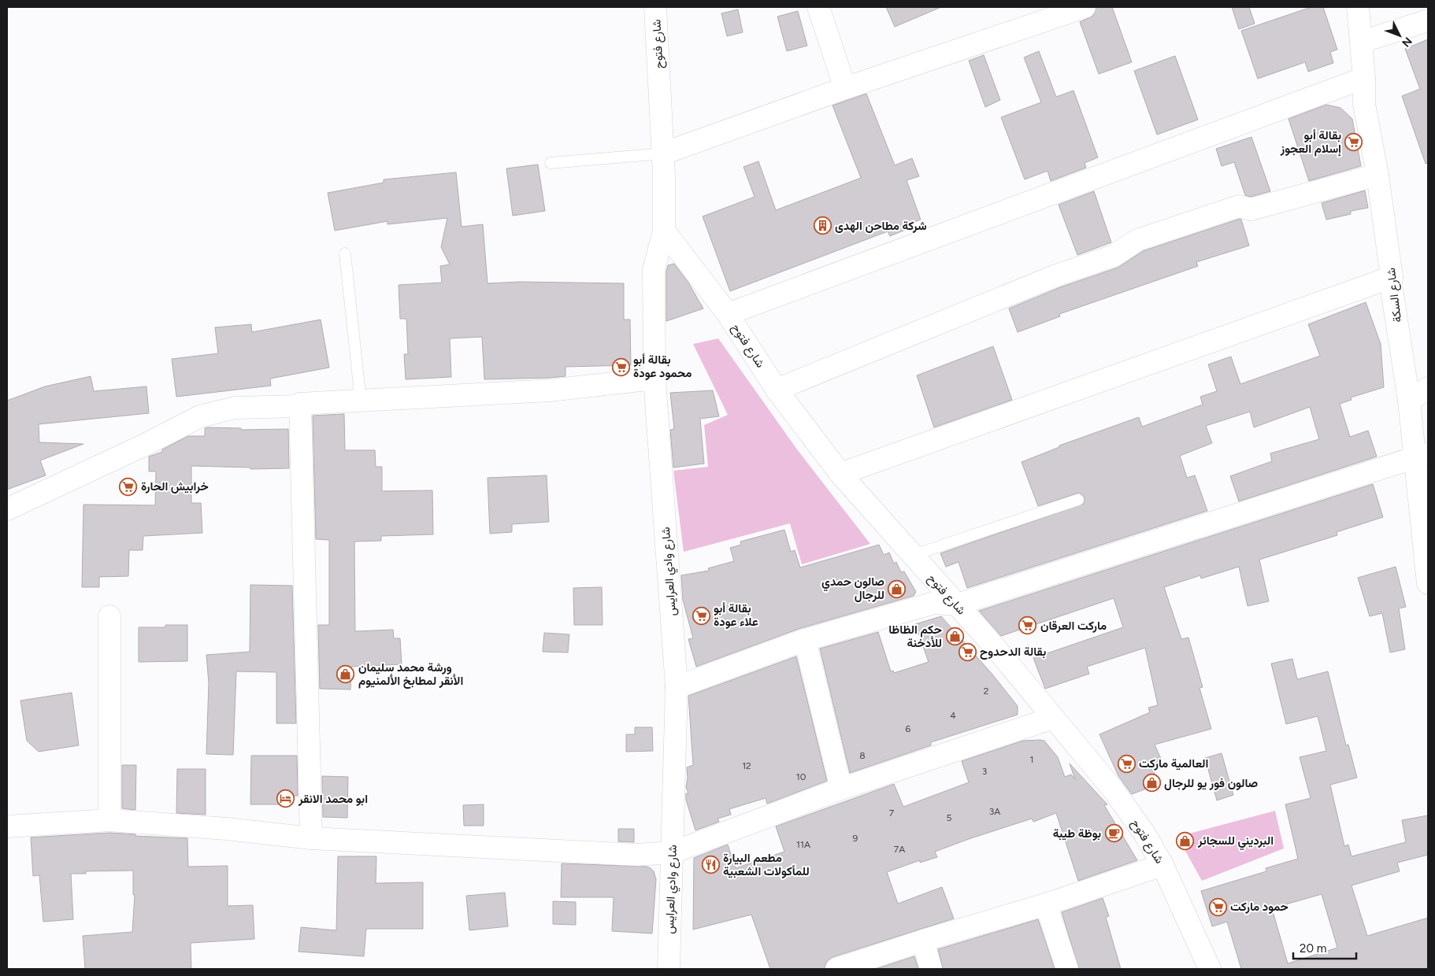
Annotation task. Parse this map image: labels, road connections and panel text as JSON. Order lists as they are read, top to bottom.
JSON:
{
  "streets": {
    "street": ["شارع فتوح", "شارع السكة", "شارع وادي العرايس"]
  },
  "crossings": [
    ["شارع فتوح", "شارع وادي العرايس"]
  ],
  "places": {
    "supermarket": [
      "بقالة أبو إسلام العجوز",
      "بقالة أبو محمود عودة",
      "خرابيش الحارة",
      "بقالة أبو علاء عودة",
      "ماركت العرقان",
      "بقالة الدحدوح",
      "العالمية ماركت",
      "حمود ماركت"
    ],
    "building": ["شركة مطاحن الهدى"],
    "shop": [
      "صالون حمدي للرجال",
      "حكم الظاظا للأدخنة",
      "ورشة محمد سليمان الأنقر لمطابخ الألمنيوم",
      "صالون فور يو للرجال",
      "البرديني للسجائر"
    ],
    "hotel": ["ابو محمد الانقر"],
    "cafe": ["بوظة طيبة"],
    "restaurant": ["مطعم البيارة للمأكولات الشعبية"]
  },
  "house_numbers": [
    "2",
    "4",
    "6",
    "8",
    "1",
    "12",
    "3",
    "10",
    "3A",
    "7",
    "5",
    "9",
    "11A",
    "7A"
  ],
  "scale_bar": "20 m",
  "north": "bottom right"
}
